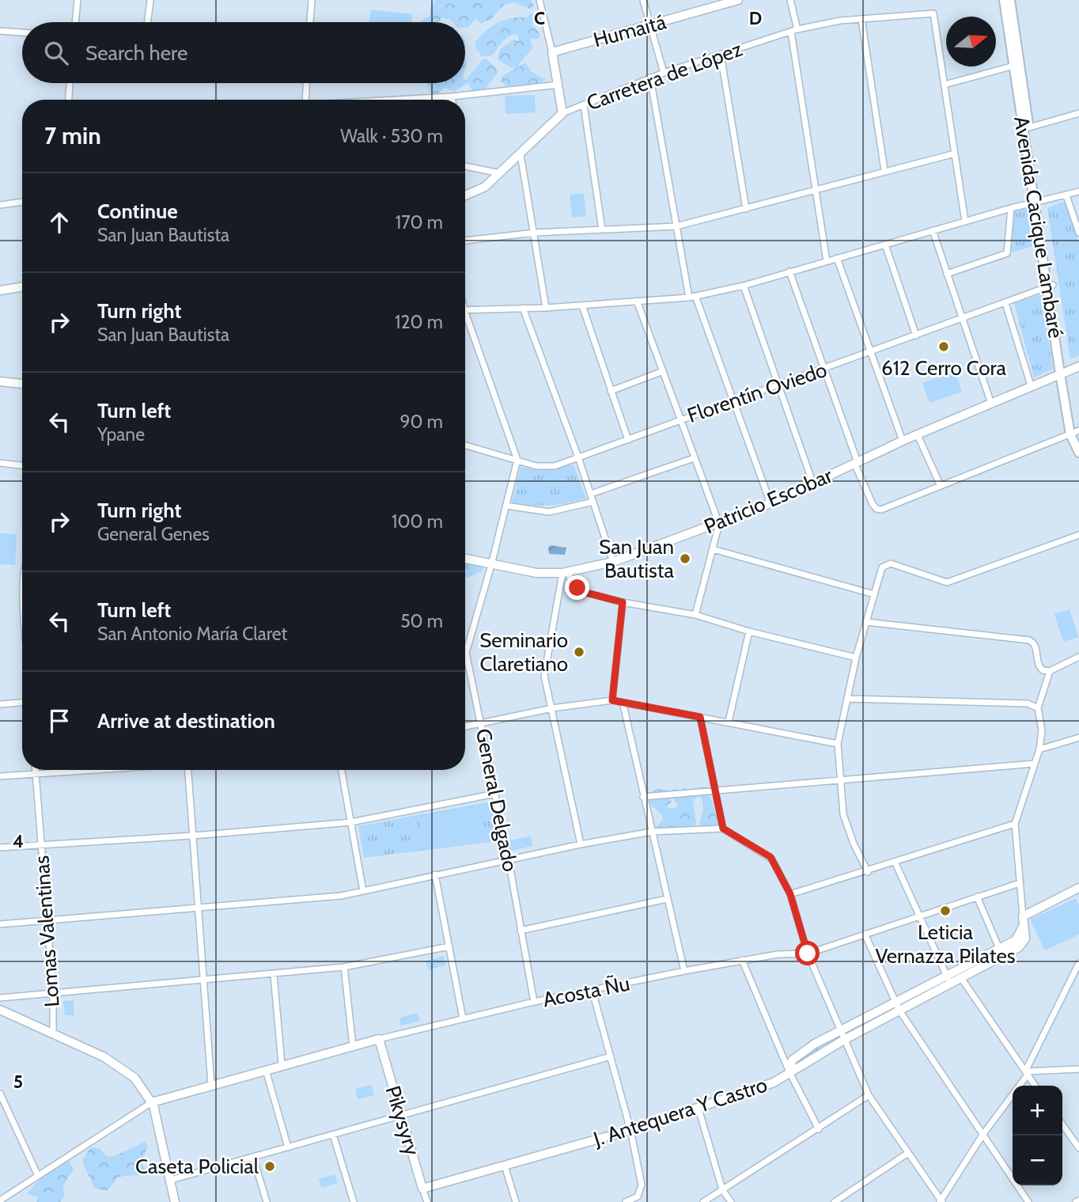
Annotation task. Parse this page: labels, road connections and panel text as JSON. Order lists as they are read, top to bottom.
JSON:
{
  "streets": {
    "main road": ["Avenida Cacique Lambaré"],
    "street": [
      "Humaitá",
      "Carretera de López",
      "Florentín Oviedo",
      "Patricio Escobar",
      "General Delgado",
      "Lomas Valentinas",
      "Acosta Ñu",
      "J. Antequera Y Castro",
      "Pikysyry"
    ]
  },
  "crossings": [
    ["Avenida Cacique Lambaré", "Florentín Oviedo"],
    ["Avenida Cacique Lambaré", "Patricio Escobar"],
    ["Florentín Oviedo", "General Delgado"],
    ["Patricio Escobar", "General Delgado"],
    ["General Delgado", "Acosta Ñu"],
    ["Acosta Ñu", "Pikysyry"],
    ["J. Antequera Y Castro", "Pikysyry"]
  ],
  "places": [
    "612 Cerro Cora",
    "San Juan Bautista",
    "Seminario Claretiano",
    "Leticia Vernazza Pilates",
    "Caseta Policial"
  ],
  "north": "right",
  "page": {
    "search": "Search here",
    "heading": ["7 min", "Walk · 530 m"],
    "list": [
      ["Continue", "San Juan Bautista", "170 m"],
      ["Turn right", "San Juan Bautista", "120 m"],
      ["Turn left", "Ypane", "90 m"],
      ["Turn right", "General Genes", "100 m"],
      ["Turn left", "San Antonio María Claret", "50 m"],
      "Arrive at destination"
    ],
    "map_buttons": ["+", "−"]
  },
  "grid": {
    "columns": ["C", "D"],
    "rows": ["4", "5"]
  }
}
